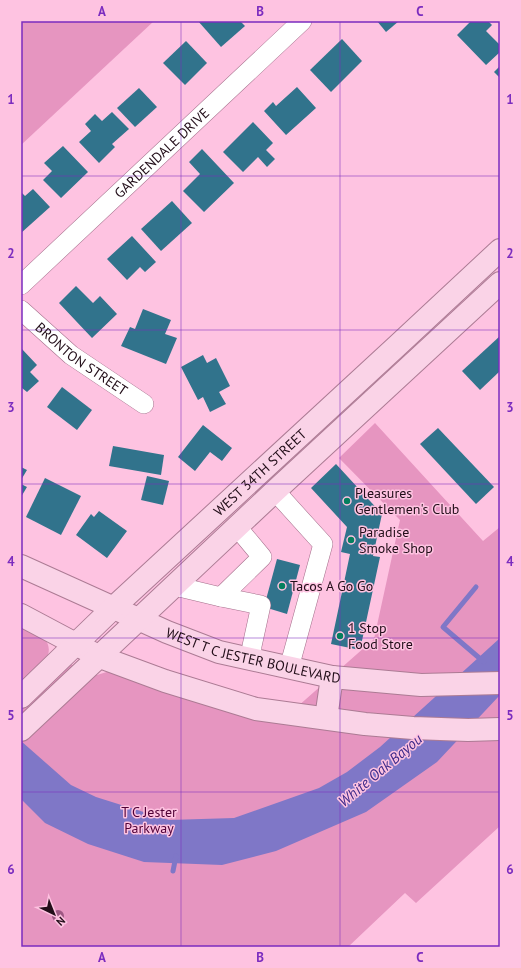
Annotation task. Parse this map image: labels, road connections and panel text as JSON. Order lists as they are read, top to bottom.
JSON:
{
  "streets": {
    "main road": ["WEST 34TH STREET", "WEST T C JESTER BOULEVARD"],
    "street": ["GARDENDALE DRIVE", "BRONTON STREET"]
  },
  "crossings": [
    ["WEST 34TH STREET", "WEST T C JESTER BOULEVARD"]
  ],
  "water": ["White Oak Bayou"],
  "parks": ["T C Jester Parkway"],
  "places": [
    "Pleasures Gentlemen's Club",
    "Paradise Smoke Shop",
    "Tacos A Go Go",
    "1 Stop Food Store"
  ],
  "north": "bottom right",
  "grid": {
    "columns": ["A", "B", "C"],
    "rows": [
      "1",
      "2",
      "3",
      "4",
      "5",
      "6"
    ]
  }
}
